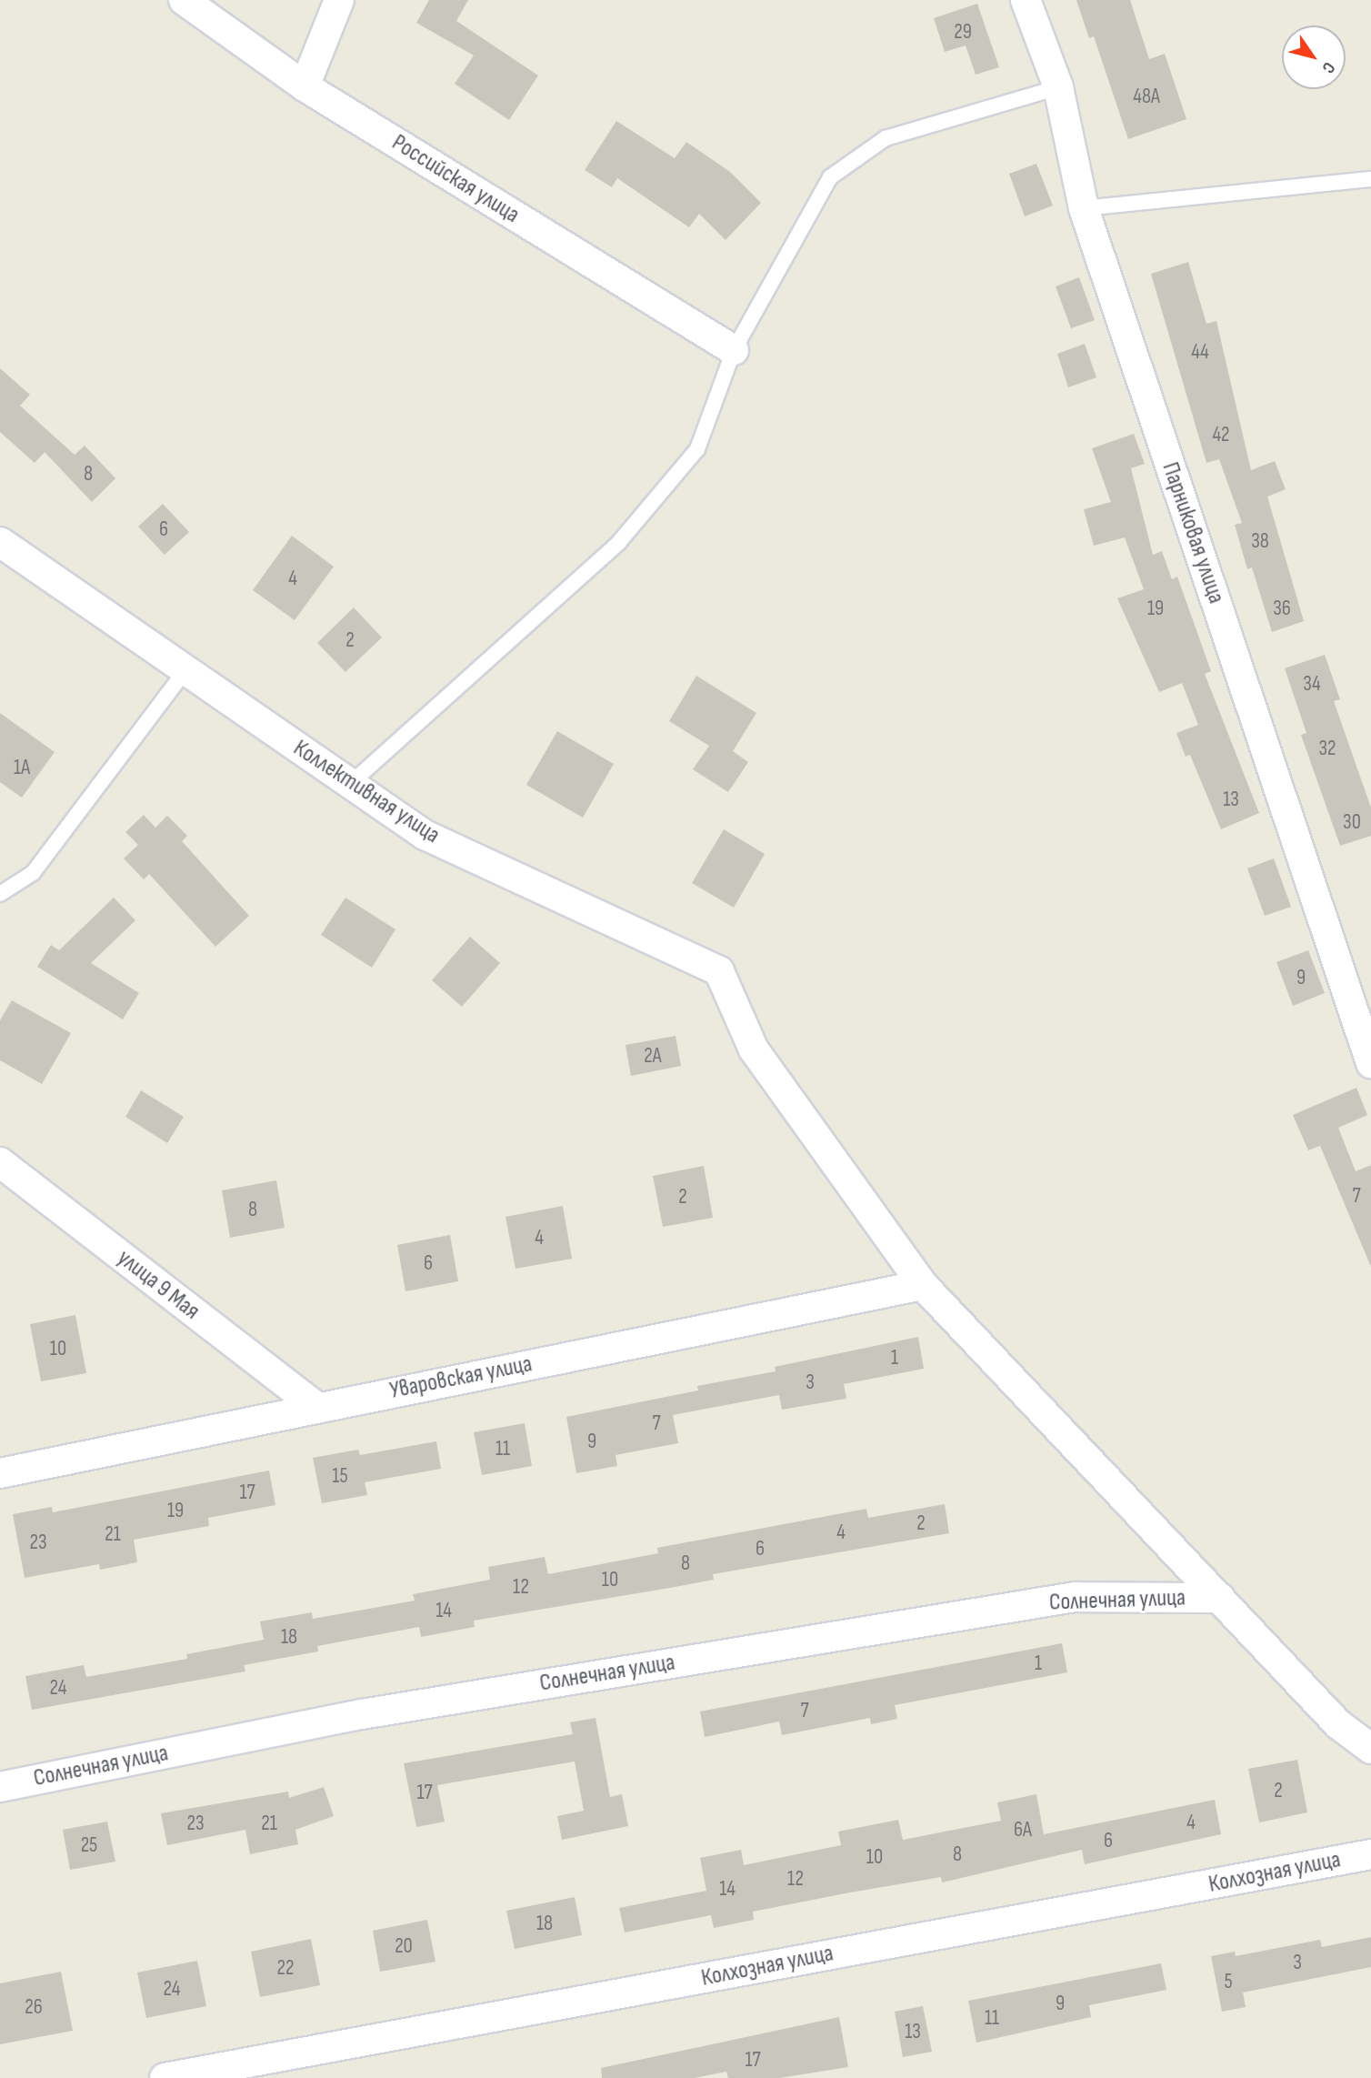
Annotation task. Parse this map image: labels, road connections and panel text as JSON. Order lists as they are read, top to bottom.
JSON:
{
  "streets": {
    "street": [
      "Российская улица",
      "Парниковая улица",
      "Коллективная улица",
      "улица 9 Мая",
      "Уваровская улица",
      "Солнечная улица",
      "Колхозная улица"
    ]
  },
  "crossings": [
    ["Коллективная улица", "Уваровская улица"],
    ["Коллективная улица", "Солнечная улица"],
    ["улица 9 Мая", "Уваровская улица"]
  ],
  "house_numbers": [
    "29",
    "48А",
    "44",
    "42",
    "8",
    "6",
    "38",
    "4",
    "19",
    "36",
    "2",
    "34",
    "32",
    "1А",
    "13",
    "30",
    "9",
    "2А",
    "7",
    "2",
    "8",
    "4",
    "6",
    "10",
    "1",
    "3",
    "7",
    "9",
    "11",
    "15",
    "17",
    "19",
    "2",
    "4",
    "21",
    "23",
    "6",
    "8",
    "10",
    "12",
    "14",
    "18",
    "1",
    "24",
    "7",
    "2",
    "17",
    "4",
    "23",
    "21",
    "6А",
    "6",
    "25",
    "8",
    "10",
    "12",
    "14",
    "18",
    "20",
    "3",
    "22",
    "5",
    "24",
    "9",
    "26",
    "11",
    "13",
    "17"
  ],
  "north": "bottom right"
}
